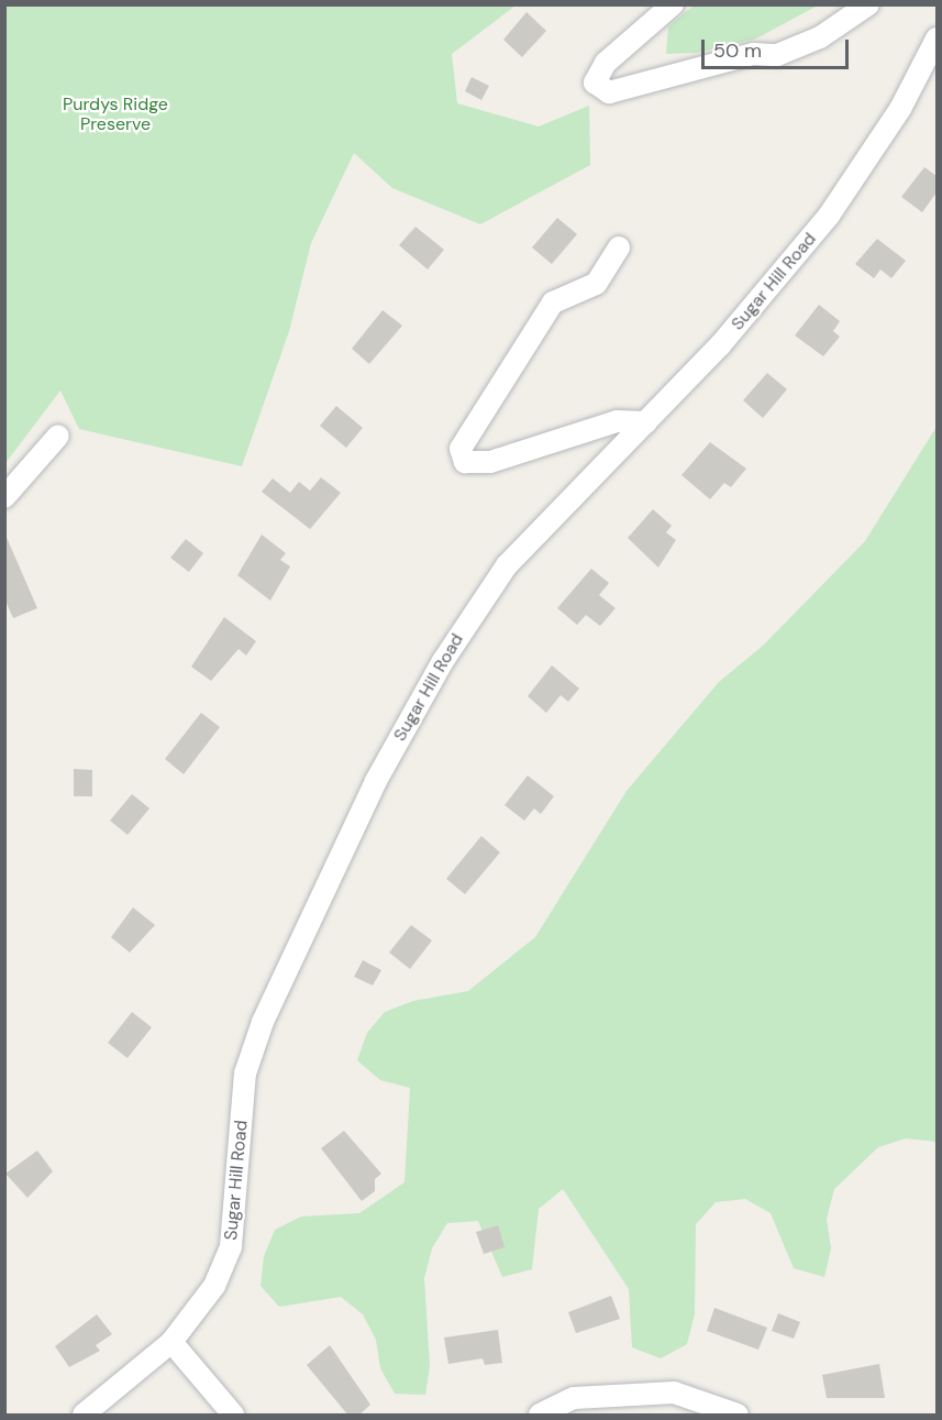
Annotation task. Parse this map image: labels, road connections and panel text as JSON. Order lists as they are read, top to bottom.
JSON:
{
  "streets": {
    "street": ["Sugar Hill Road"]
  },
  "parks": ["Purdys Ridge Preserve"],
  "scale_bar": "50 m"
}
